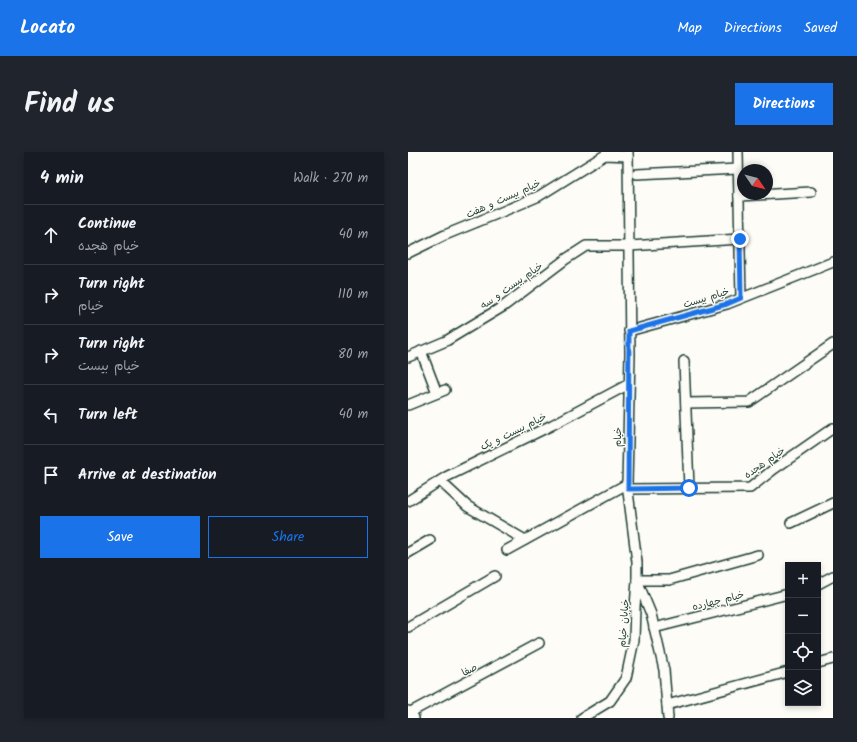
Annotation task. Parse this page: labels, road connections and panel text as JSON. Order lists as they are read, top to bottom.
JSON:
{
  "streets": {
    "street": [
      "خیام بیست و هفت",
      "خیام بیست و سه",
      "خیام بیست",
      "خیام بیست و یک",
      "خیام",
      "خیام هجده",
      "خیام چهارده",
      "خیابان خیام",
      "صفا"
    ]
  },
  "crossings": [
    ["خیام بیست و هفت", "خیام"],
    ["خیام بیست و سه", "خیام"],
    ["خیام بیست", "خیام"],
    ["خیام بیست و یک", "خیام"],
    ["خیام", "خیام هجده"],
    ["خیام", "خیام چهارده"],
    ["خیام", "خیابان خیام"]
  ],
  "north": "bottom right",
  "page": {
    "header": "Locato",
    "nav": ["Map", "Directions", "Saved"],
    "title": "Find us",
    "buttons": [
      "Directions",
      ["Save", "Share"]
    ],
    "heading": ["4 min", "Walk · 270 m"],
    "list": [
      ["Continue", "خیام هجده", "40 m"],
      ["Turn right", "خیام", "110 m"],
      ["Turn right", "خیام بیست", "80 m"],
      ["Turn left", "40 m"],
      "Arrive at destination"
    ],
    "map_buttons": ["+", "−"]
  }
}
